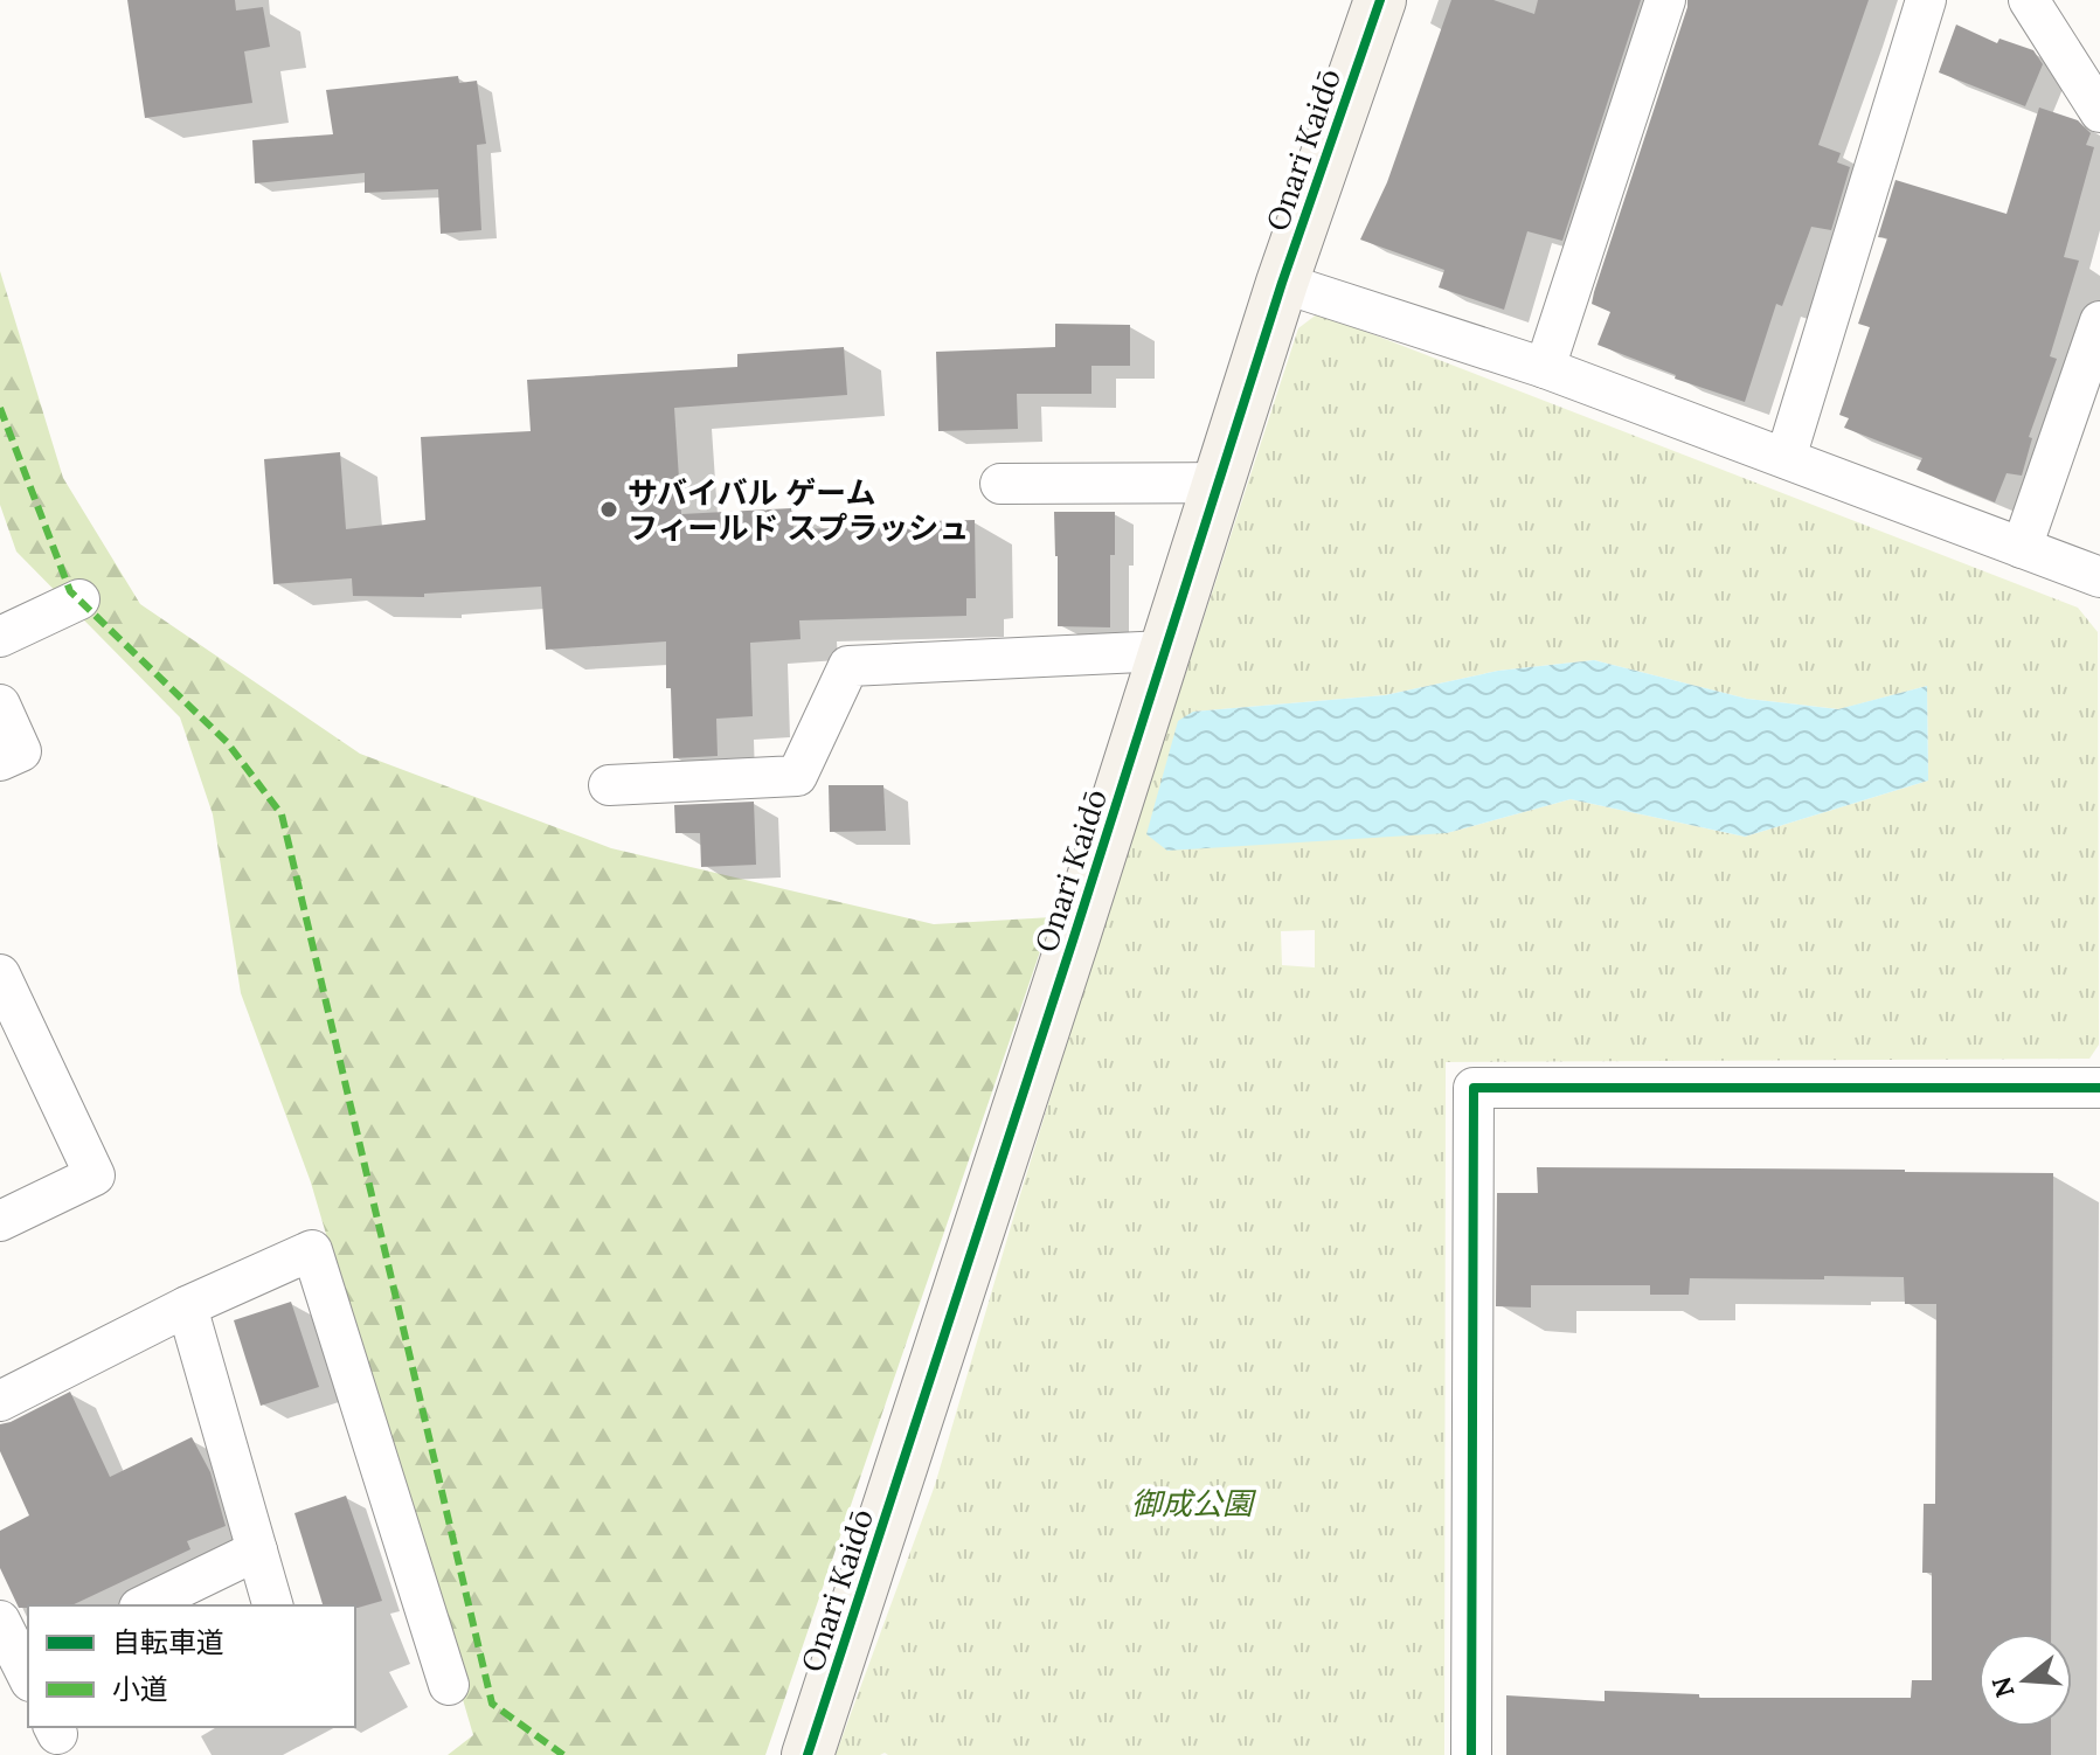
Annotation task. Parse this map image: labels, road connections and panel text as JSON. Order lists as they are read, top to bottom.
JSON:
{
  "streets": {
    "street": ["Onari Kaidō"]
  },
  "parks": ["御成公園"],
  "places": ["サバイバル ゲーム フィールド スプラッシュ"],
  "legend": ["自転車道", "小道"],
  "north": "left"
}
